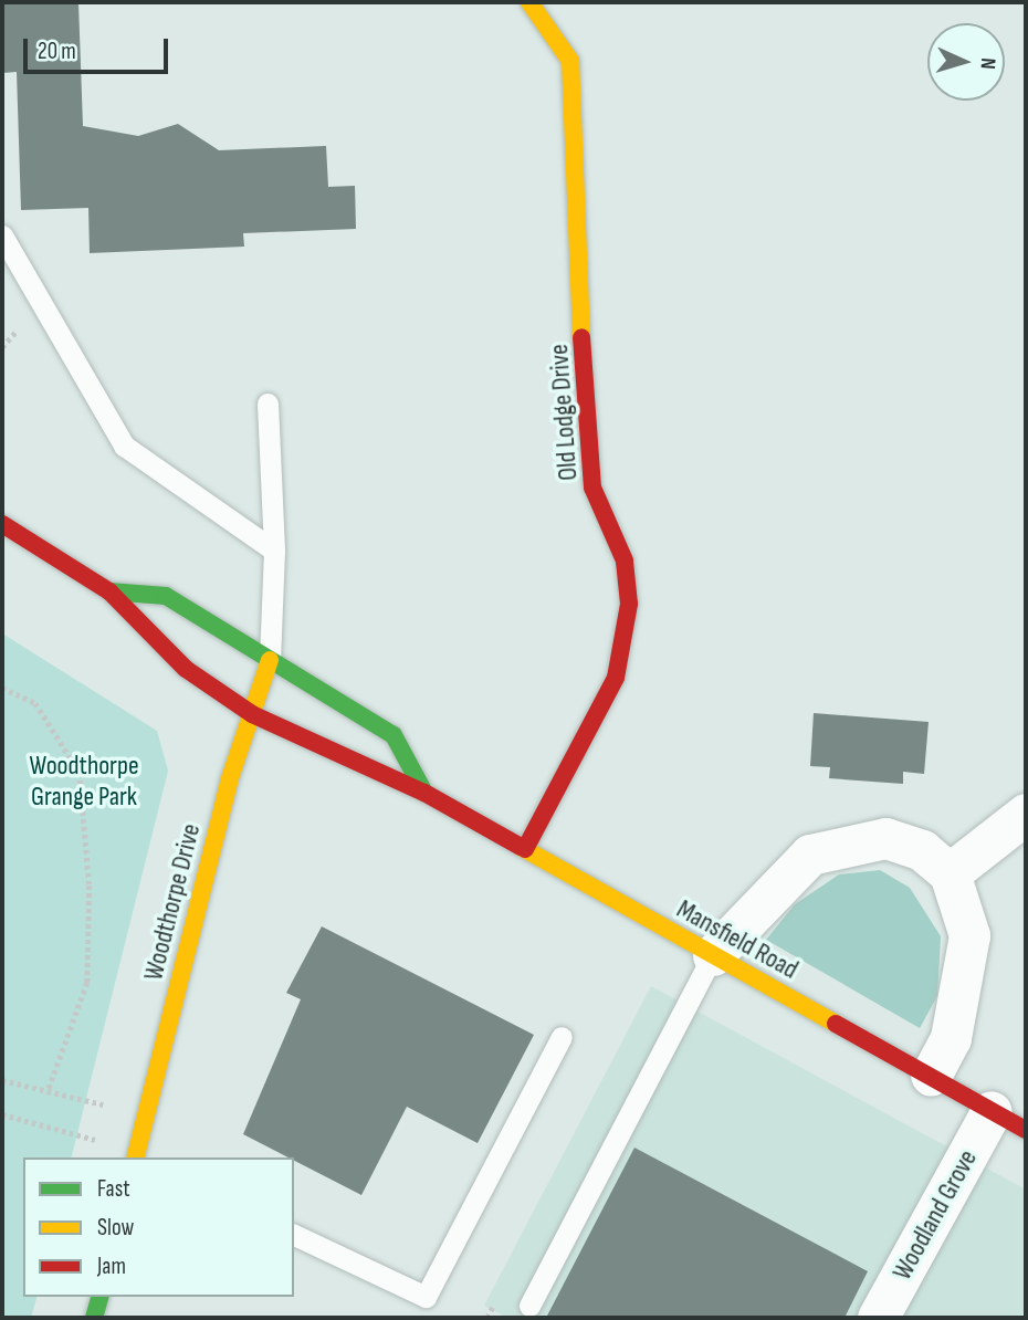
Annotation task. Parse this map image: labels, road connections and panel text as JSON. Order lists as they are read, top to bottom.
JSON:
{
  "streets": {
    "main road": ["Old Lodge Drive", "Woodthorpe Drive", "Mansfield Road"],
    "street": ["Woodland Grove"]
  },
  "crossings": [
    ["Old Lodge Drive", "Mansfield Road"],
    ["Woodthorpe Drive", "Mansfield Road"],
    ["Mansfield Road", "Woodland Grove"]
  ],
  "parks": ["Woodthorpe Grange Park"],
  "legend": ["Fast", "Slow", "Jam"],
  "scale_bar": "20 m",
  "north": "right"
}
